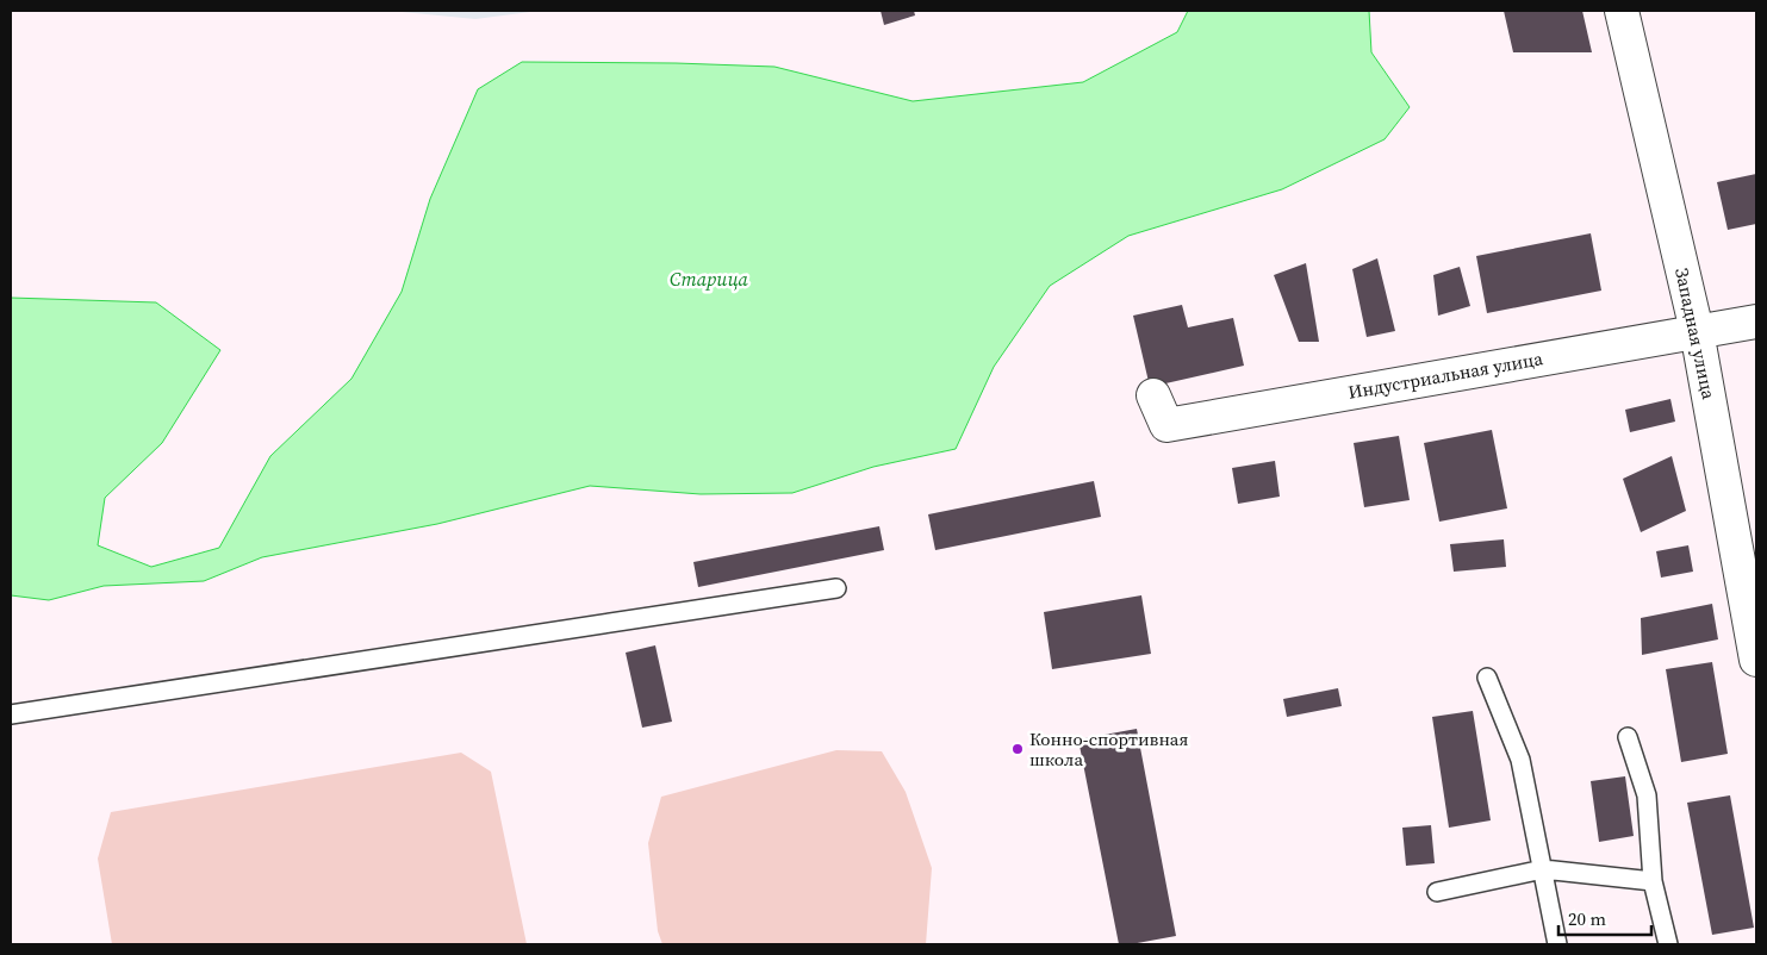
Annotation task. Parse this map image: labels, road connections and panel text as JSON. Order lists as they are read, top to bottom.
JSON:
{
  "streets": {
    "street": ["Западная улица", "Индустриальная улица"]
  },
  "crossings": [
    ["Западная улица", "Индустриальная улица"]
  ],
  "water": ["Старица"],
  "places": ["Конно-спортивная школа"],
  "scale_bar": "20 m"
}
